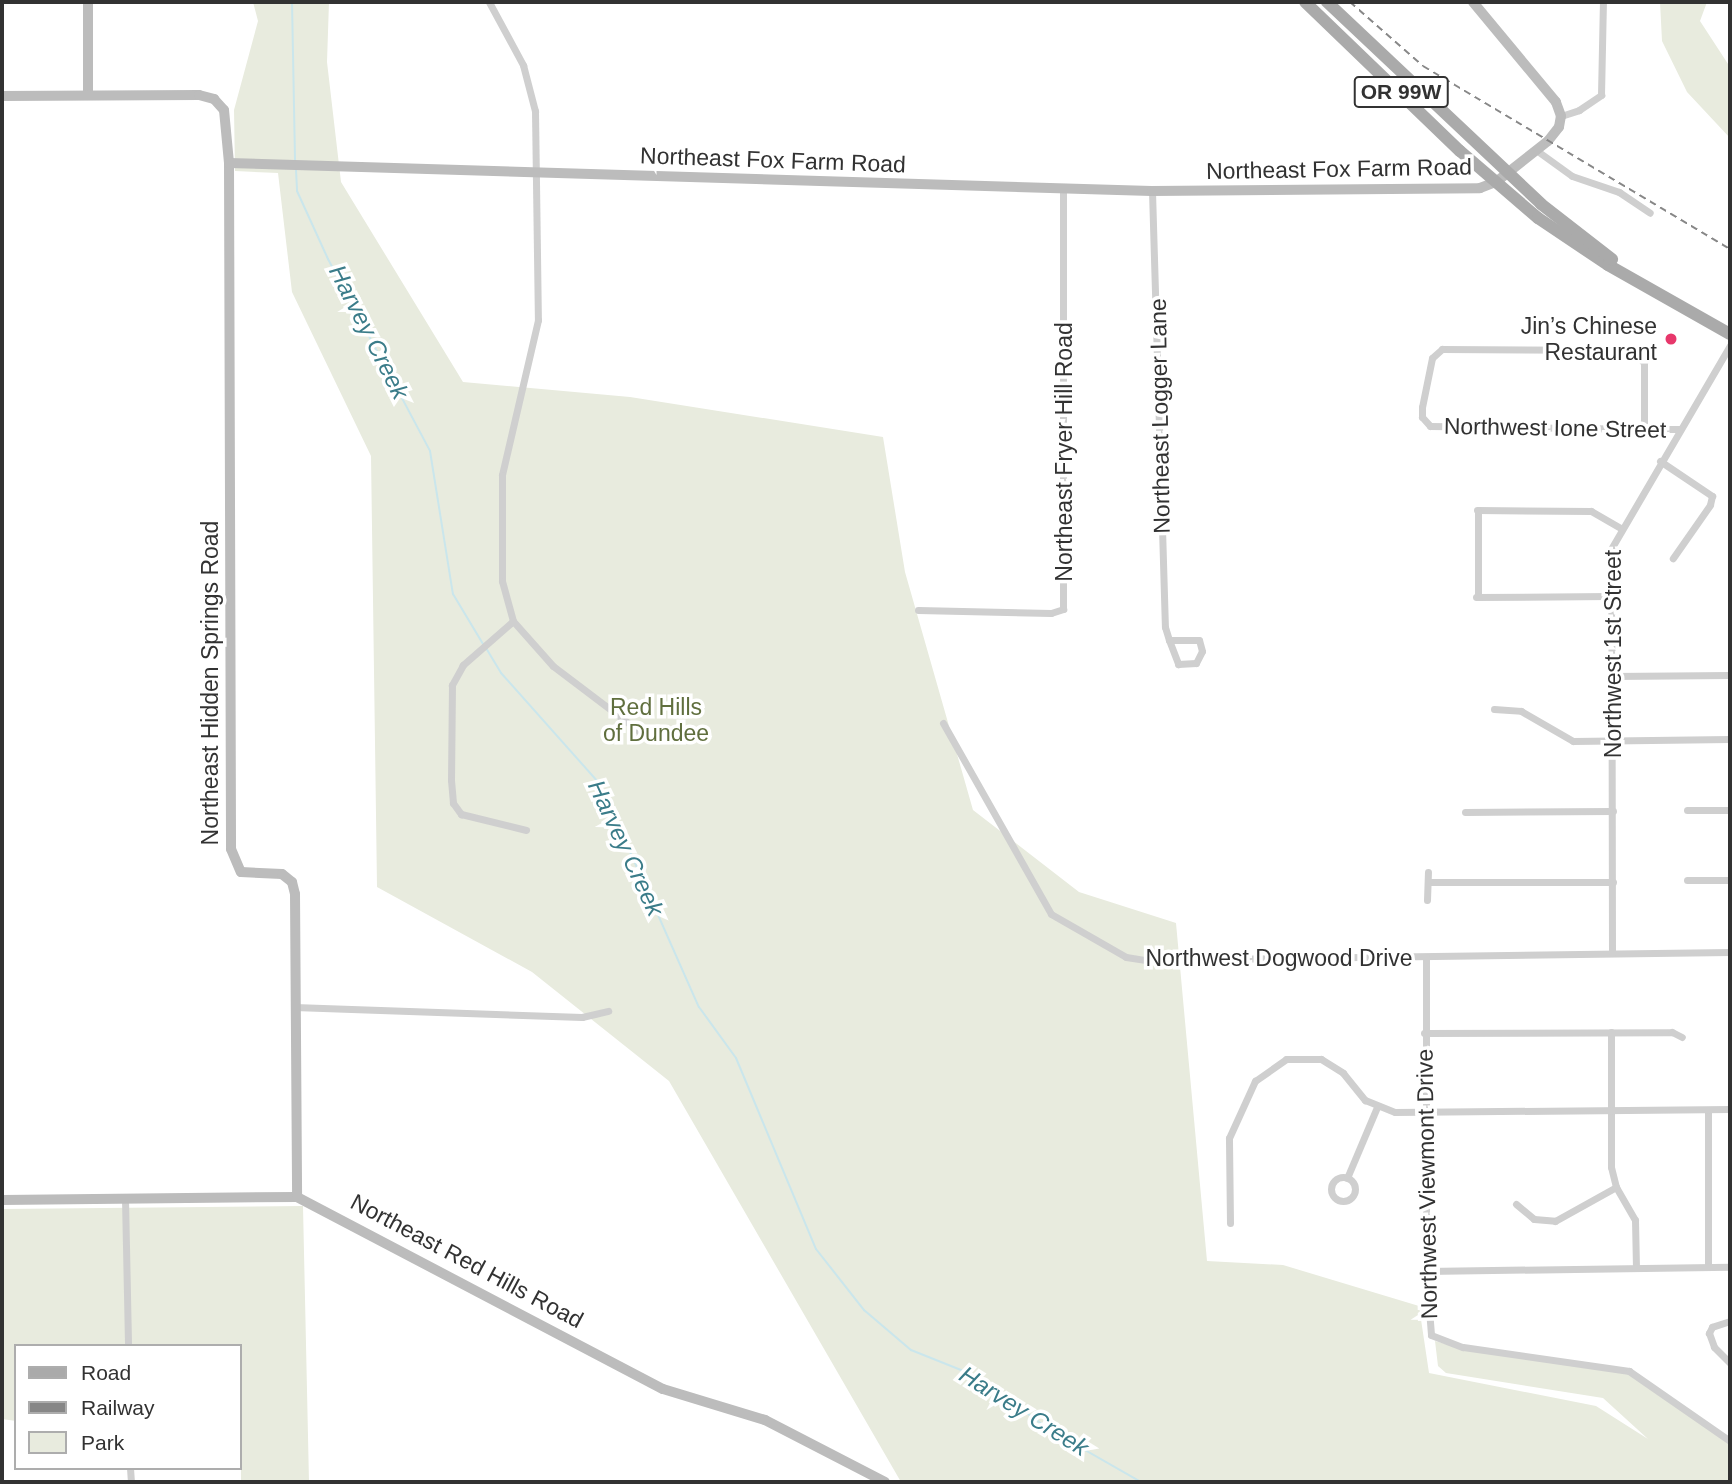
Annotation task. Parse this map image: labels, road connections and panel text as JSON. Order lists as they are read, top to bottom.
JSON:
{
  "streets": {
    "main road": ["OR 99W"],
    "street": [
      "Northeast Fox Farm Road",
      "Northeast Logger Lane",
      "Northwest Ione Street",
      "Northeast Fryer Hill Road",
      "Northwest 1st Street",
      "Northeast Hidden Springs Road",
      "Northwest Dogwood Drive",
      "Northwest Viewmont Drive",
      "Northeast Red Hills Road"
    ]
  },
  "crossings": [
    ["OR 99W", "Northeast Fox Farm Road"],
    ["Northeast Fox Farm Road", "Northeast Logger Lane"],
    ["Northeast Fox Farm Road", "Northeast Fryer Hill Road"],
    ["Northeast Fox Farm Road", "Northeast Hidden Springs Road"],
    ["Northwest Ione Street", "Northwest 1st Street"],
    ["Northwest 1st Street", "Northwest Dogwood Drive"],
    ["Northeast Hidden Springs Road", "Northeast Red Hills Road"],
    ["Northwest Dogwood Drive", "Northwest Viewmont Drive"]
  ],
  "water": ["Harvey Creek"],
  "parks": ["Red Hills of Dundee"],
  "places": ["Jin’s Chinese Restaurant"],
  "legend": ["Road", "Railway", "Park"]
}
